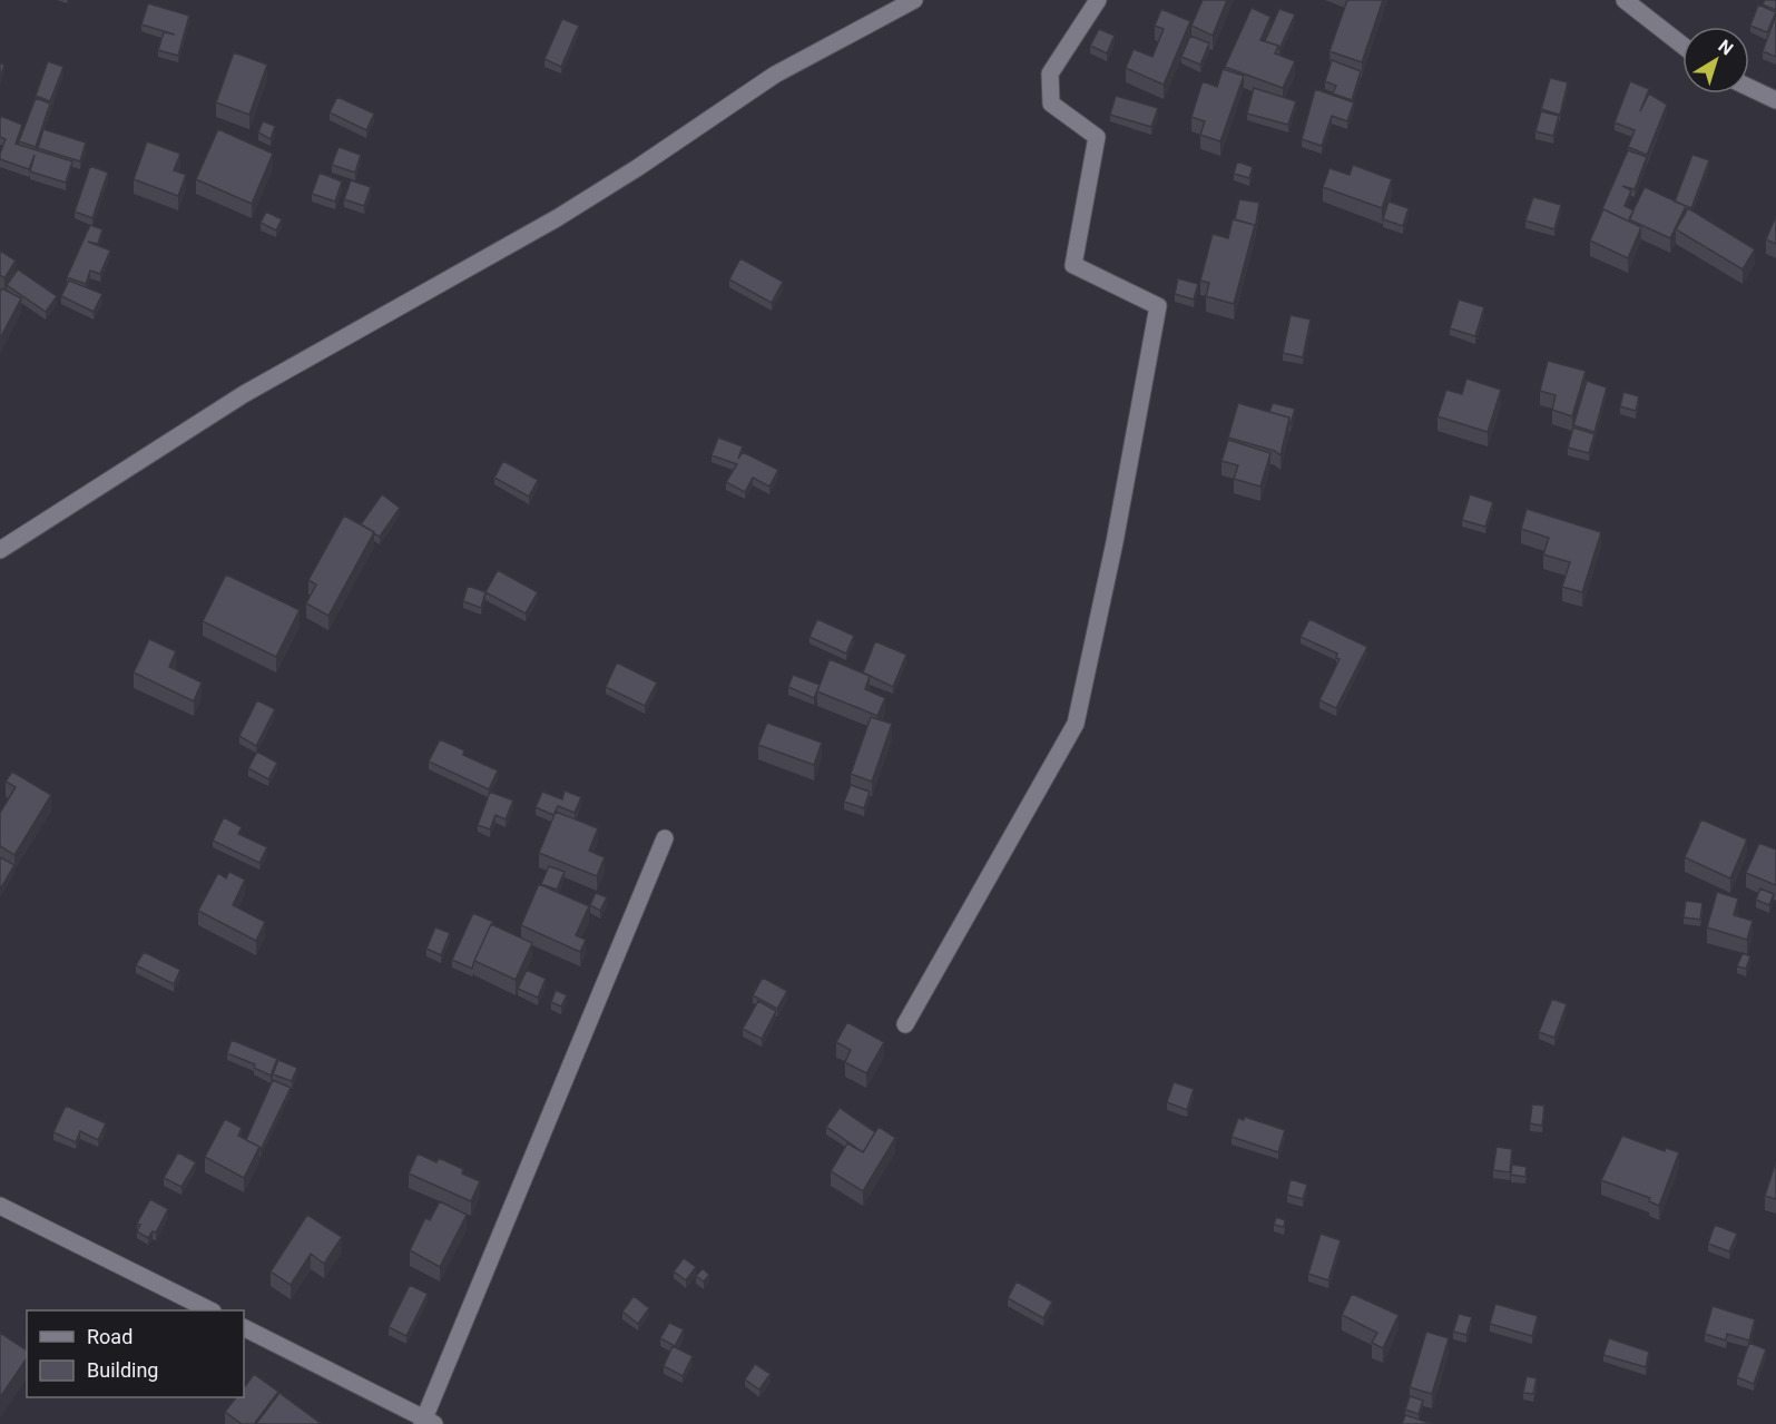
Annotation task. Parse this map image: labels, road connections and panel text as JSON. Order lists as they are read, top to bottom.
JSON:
{
  "legend": ["Road", "Building"],
  "north": "top right"
}
